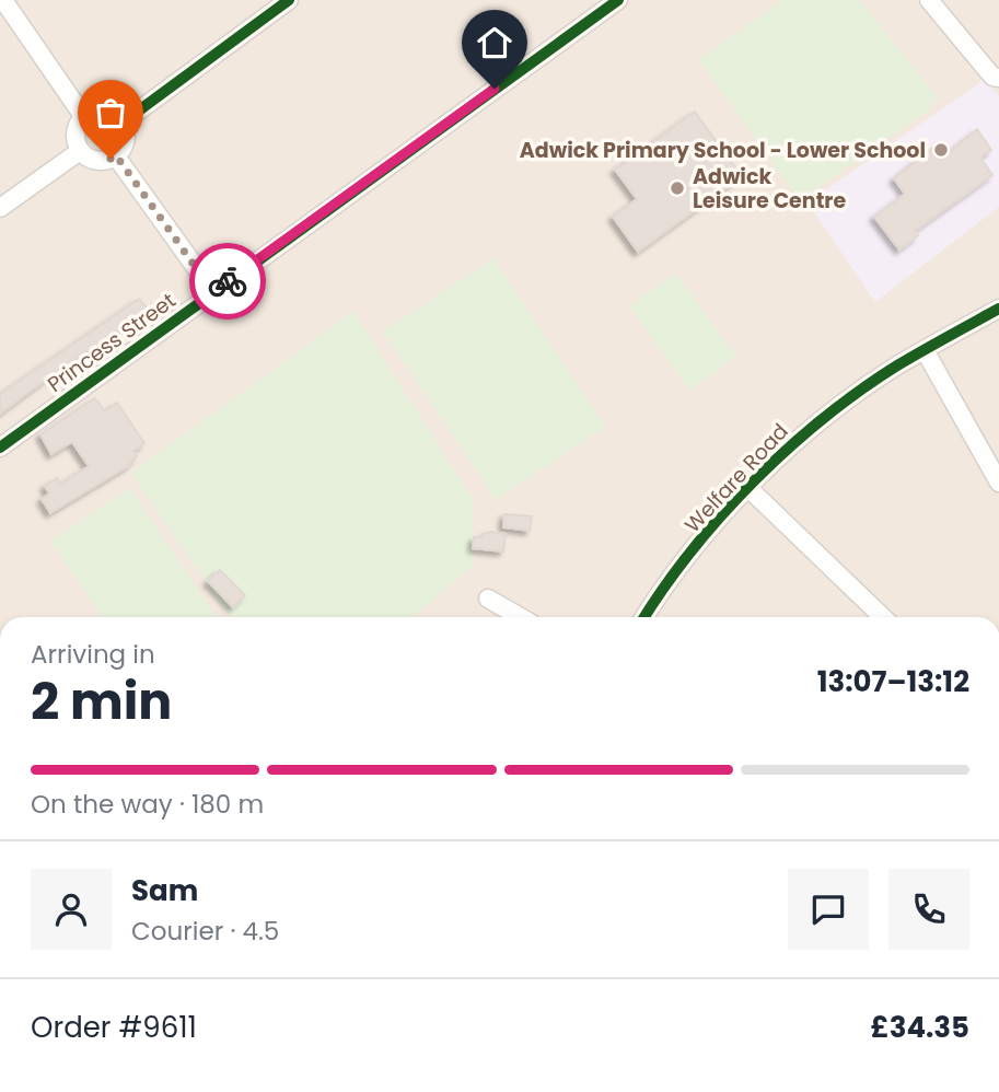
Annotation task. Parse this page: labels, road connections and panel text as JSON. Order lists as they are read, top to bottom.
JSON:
{
  "streets": {
    "street": ["Princess Street", "Welfare Road"]
  },
  "places": ["Adwick Primary School - Lower School", "Adwick Leisure Centre"],
  "page": {
    "heading": ["2 min", "Arriving in", "13:07–13:12"],
    "panel": [
      "Sam",
      "Courier · 4.5",
      "Order #9611",
      "£34.35"
    ],
    "bar": "On the way · 180 m"
  }
}
